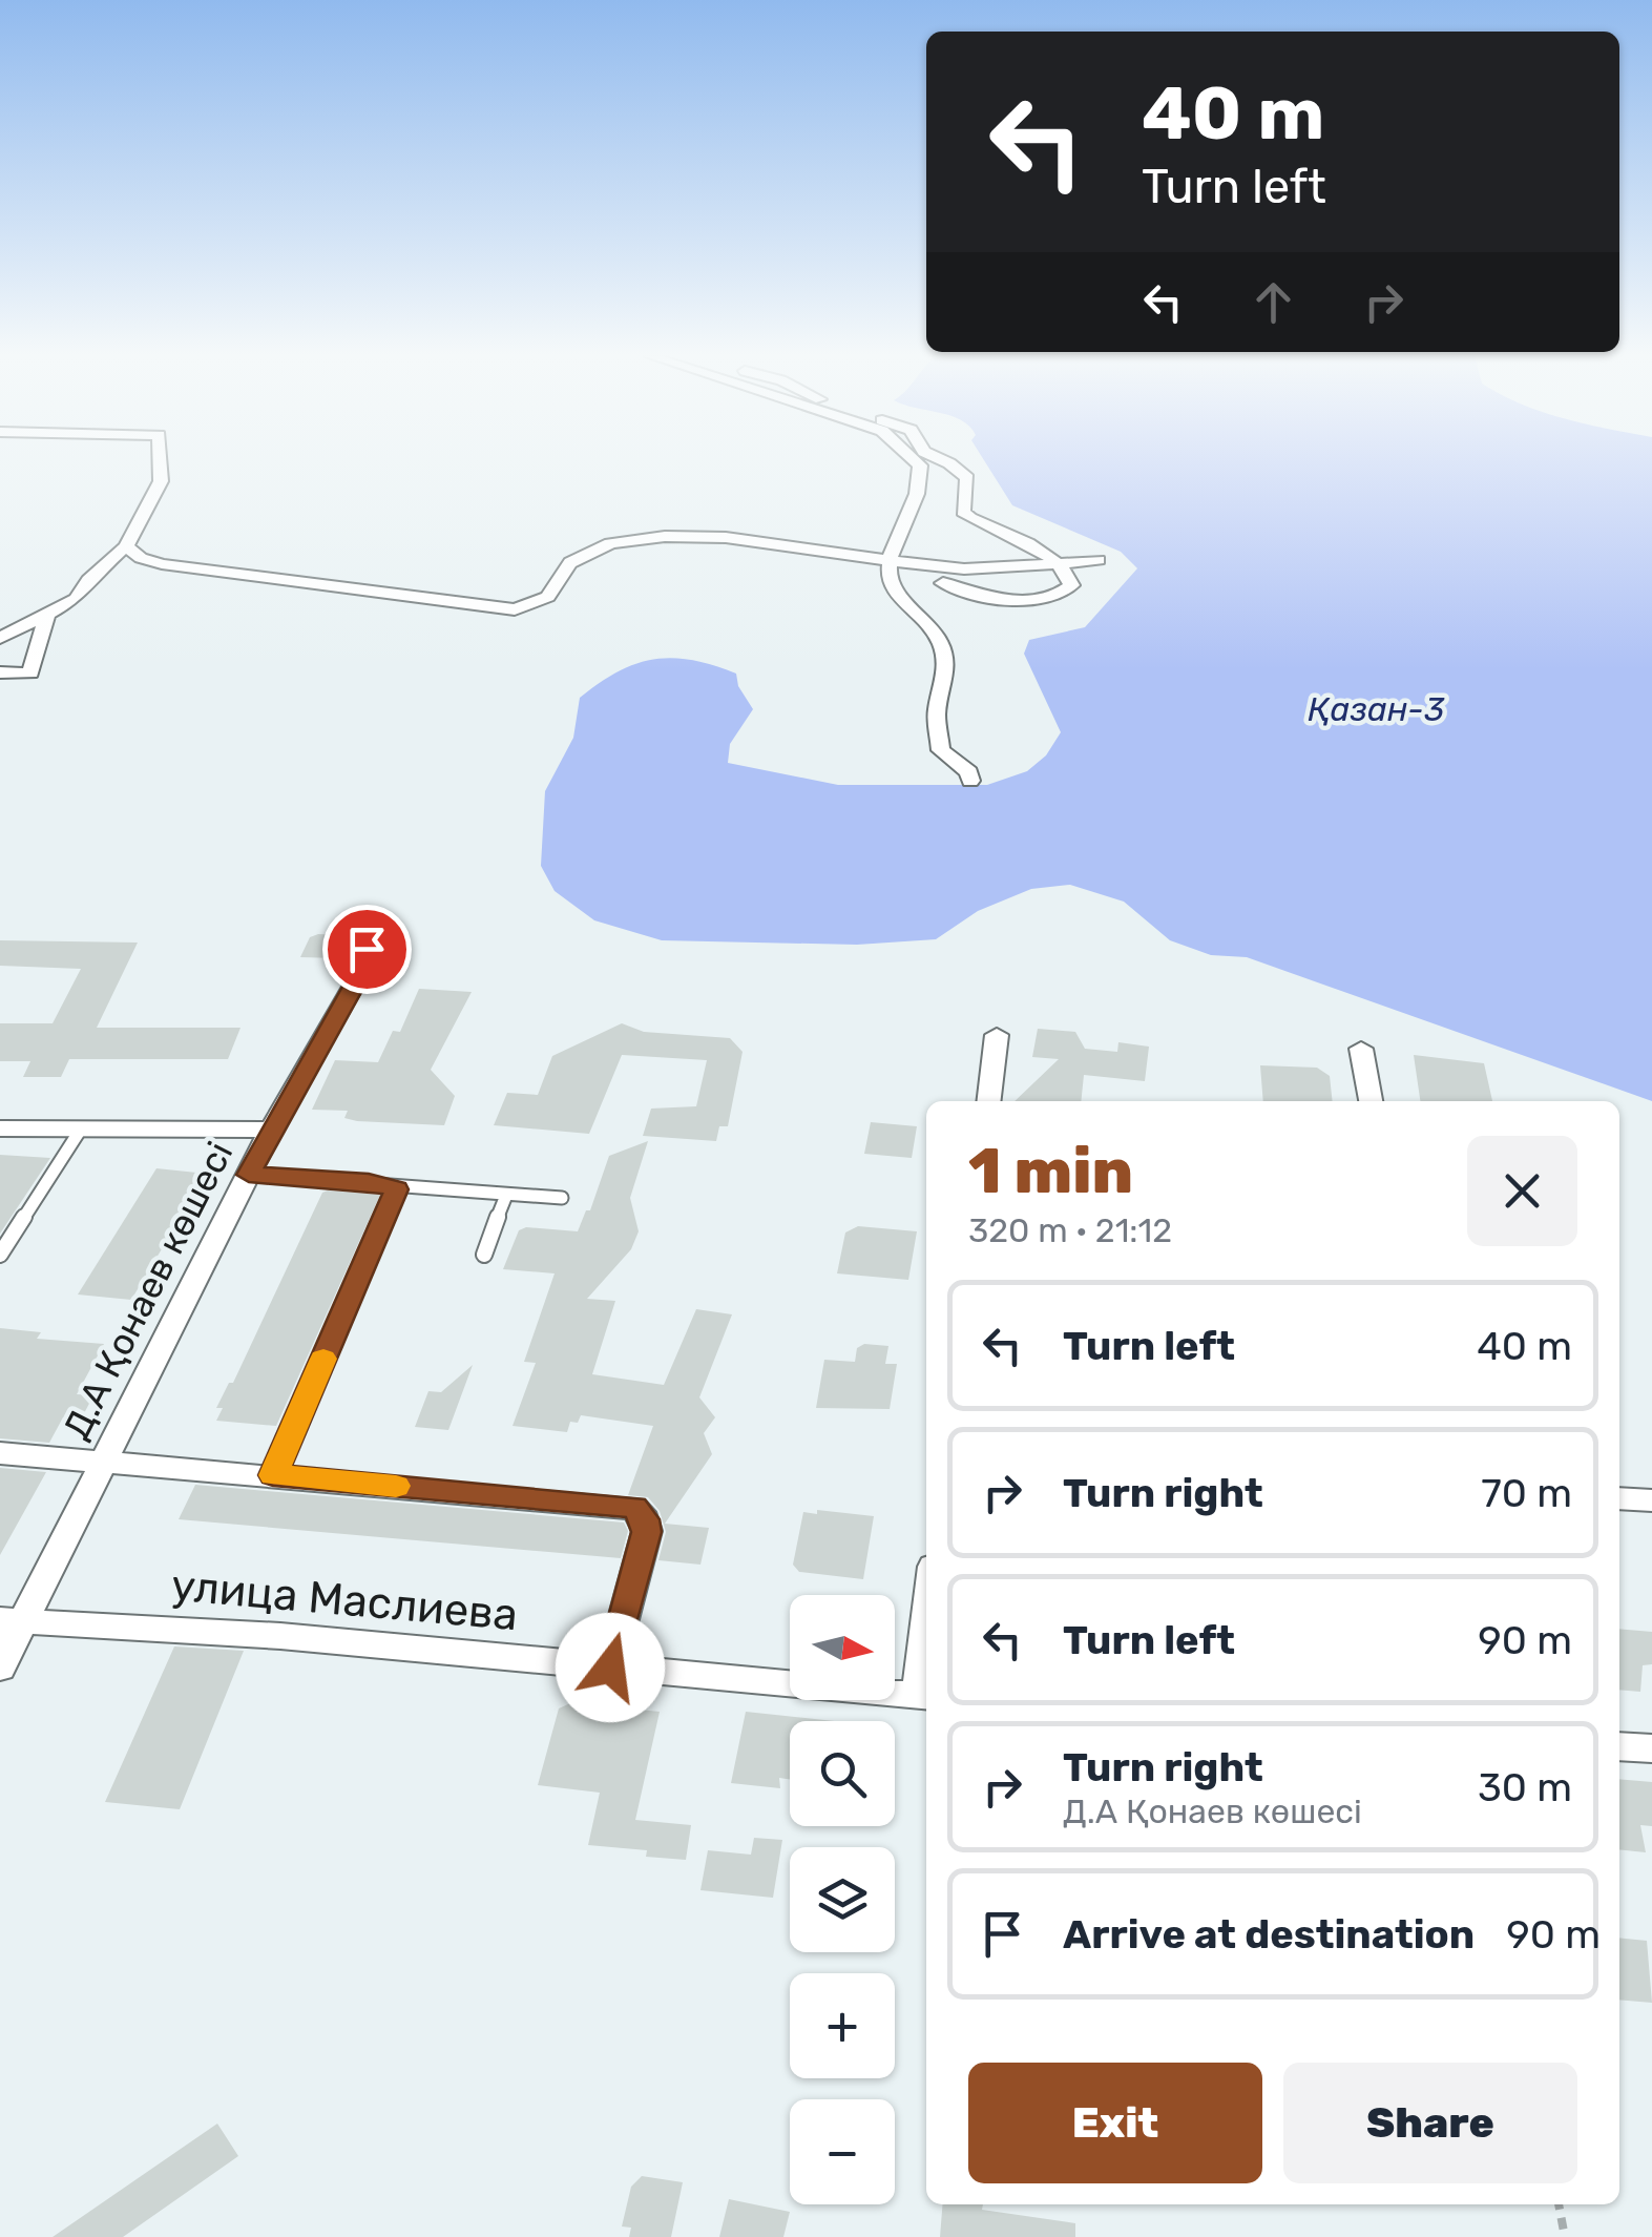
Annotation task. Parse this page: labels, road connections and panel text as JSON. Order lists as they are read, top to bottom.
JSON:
{
  "streets": {
    "street": ["Д.А Қонаев көшесі", "улица Маслиева"]
  },
  "crossings": [
    ["Д.А Қонаев көшесі", "улица Маслиева"]
  ],
  "water": ["Қазан-3"],
  "north": "right",
  "page": {
    "turn": ["40 m", "Turn left"],
    "heading": ["1 min", "320 m · 21:12"],
    "list": [
      {
        "name": "Turn left",
        "value": "40 m"
      },
      {
        "name": "Turn right",
        "value": "70 m"
      },
      {
        "name": "Turn left",
        "value": "90 m"
      },
      {
        "name": "Turn right",
        "note": "Д.А Қонаев көшесі",
        "value": "30 m"
      },
      {
        "name": "Arrive at destination",
        "value": "90 m"
      }
    ],
    "map_buttons": ["+", "−"],
    "buttons": ["Exit", "Share"]
  }
}
